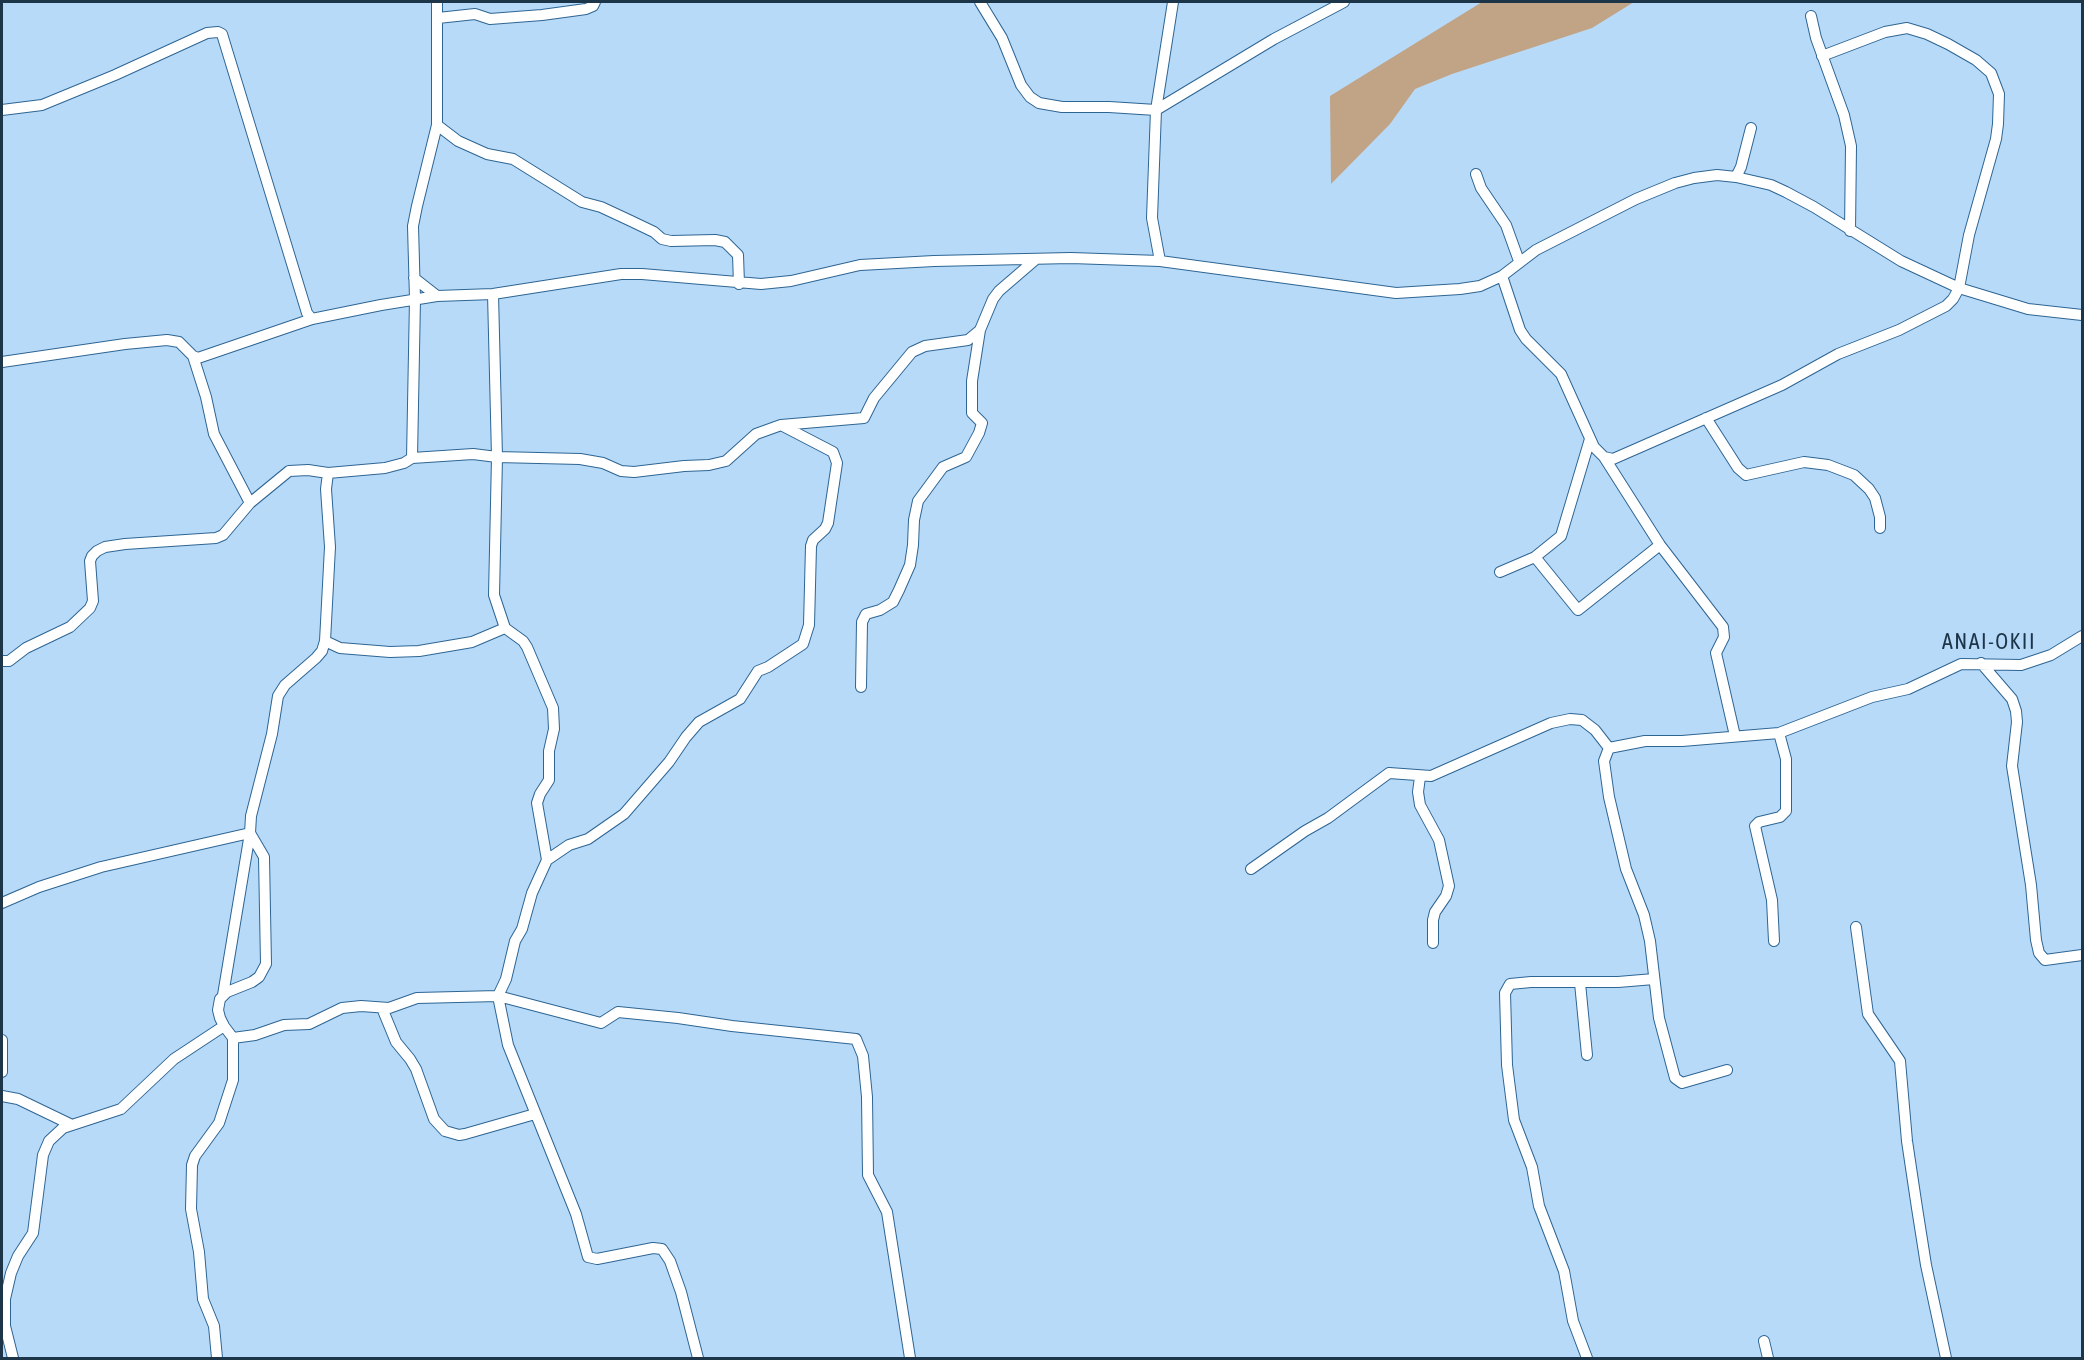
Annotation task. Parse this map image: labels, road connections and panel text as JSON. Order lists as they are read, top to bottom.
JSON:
{
  "districts": ["ANAI-OKII"]
}
